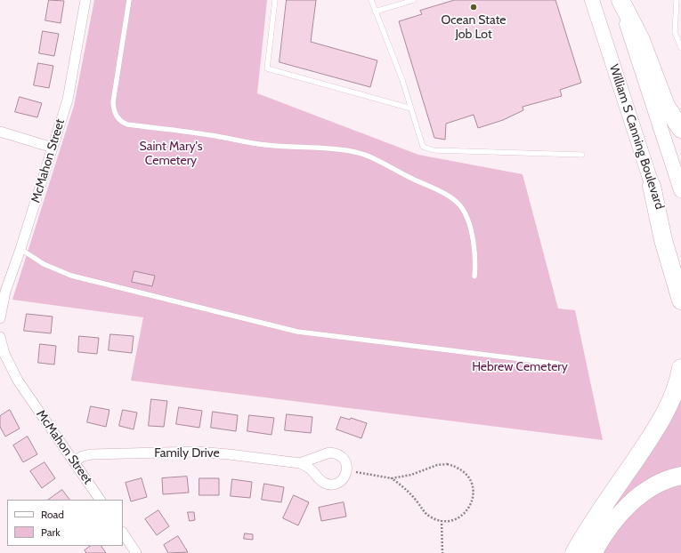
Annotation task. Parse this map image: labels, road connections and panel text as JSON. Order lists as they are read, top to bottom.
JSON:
{
  "streets": {
    "main road": ["William S Canning Boulevard"],
    "street": ["McMahon Street", "Family Drive"]
  },
  "crossings": [
    ["McMahon Street", "Family Drive"]
  ],
  "parks": ["Saint Mary's Cemetery", "Hebrew Cemetery"],
  "places": ["Ocean State Job Lot"],
  "legend": ["Road", "Park"]
}
